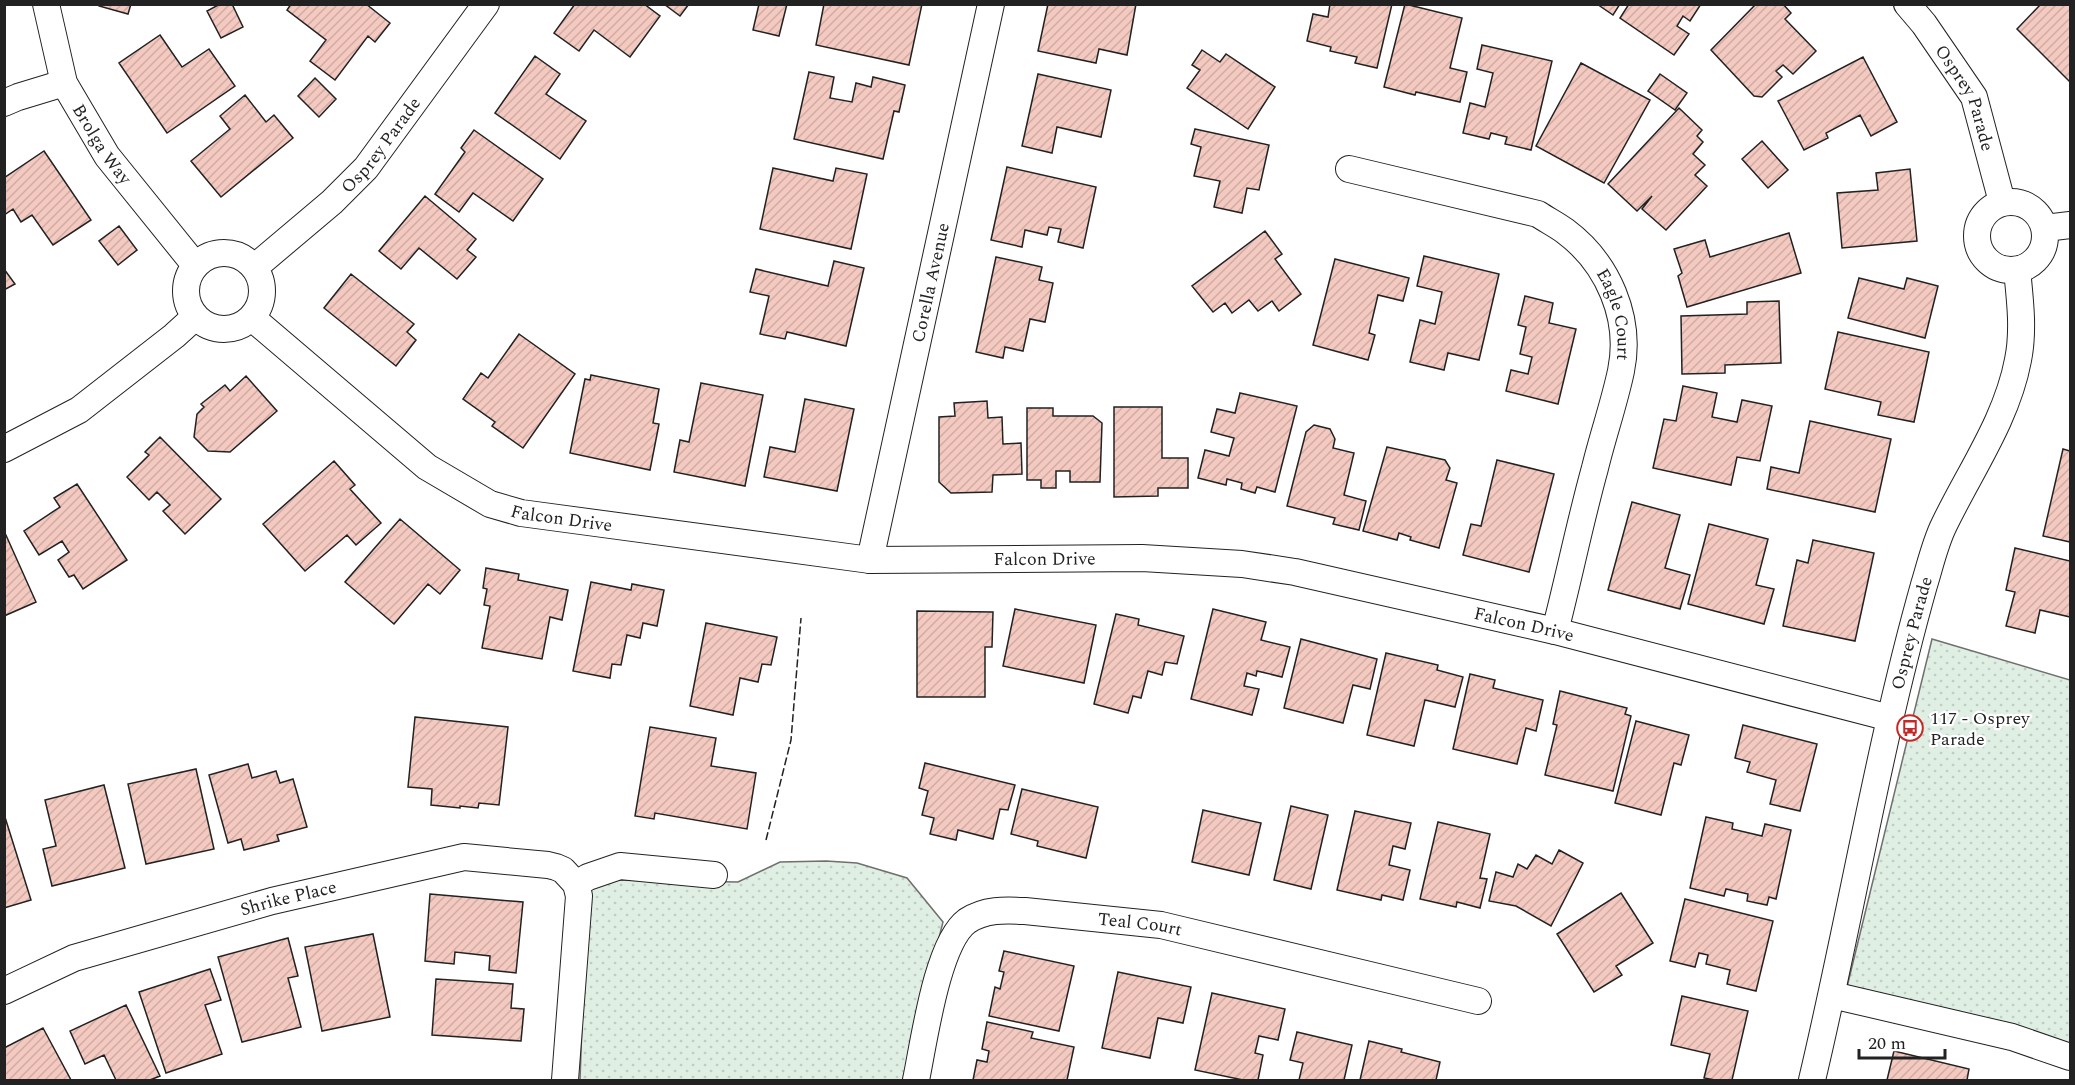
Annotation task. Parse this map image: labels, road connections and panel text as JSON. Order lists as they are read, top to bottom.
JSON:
{
  "streets": {
    "street": [
      "Osprey Parade",
      "Brolga Way",
      "Corella Avenue",
      "Eagle Court",
      "Falcon Drive",
      "Shrike Place",
      "Teal Court"
    ]
  },
  "crossings": [
    ["Osprey Parade", "Brolga Way"],
    ["Osprey Parade", "Falcon Drive"],
    ["Brolga Way", "Falcon Drive"],
    ["Corella Avenue", "Falcon Drive"],
    ["Eagle Court", "Falcon Drive"]
  ],
  "places": {
    "bus stop": ["117 - Osprey Parade"]
  },
  "scale_bar": "20 m"
}
